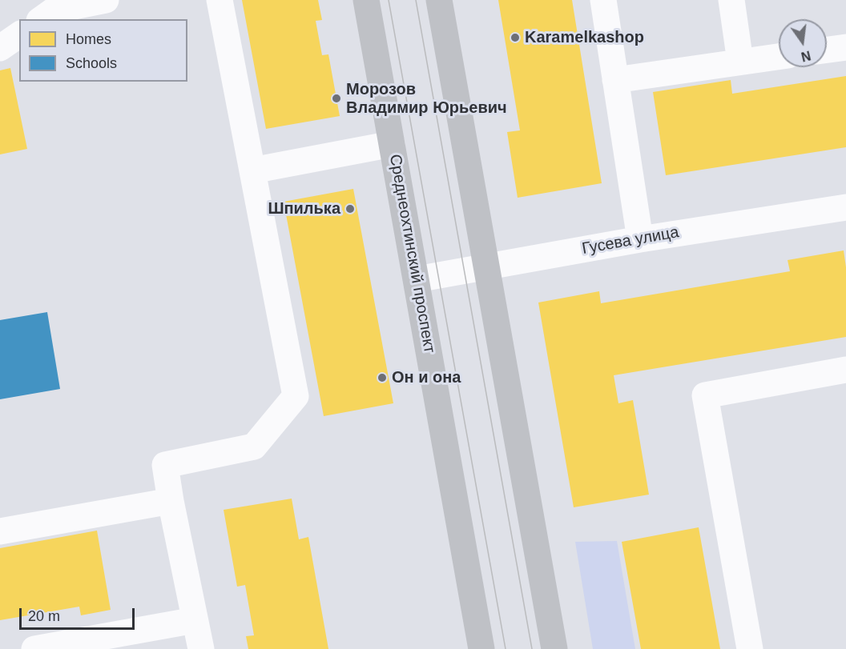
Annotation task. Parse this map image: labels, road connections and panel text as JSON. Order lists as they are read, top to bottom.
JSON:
{
  "streets": {
    "main road": ["Среднеохтинский проспект"],
    "street": ["Гусева улица"]
  },
  "crossings": [
    ["Гусева улица", "Среднеохтинский проспект"]
  ],
  "places": [
    "Karamelkashop",
    "Морозов Владимир Юрьевич",
    "Шпилька",
    "Он и она"
  ],
  "legend": ["Homes", "Schools"],
  "scale_bar": "20 m",
  "north": "bottom"
}
